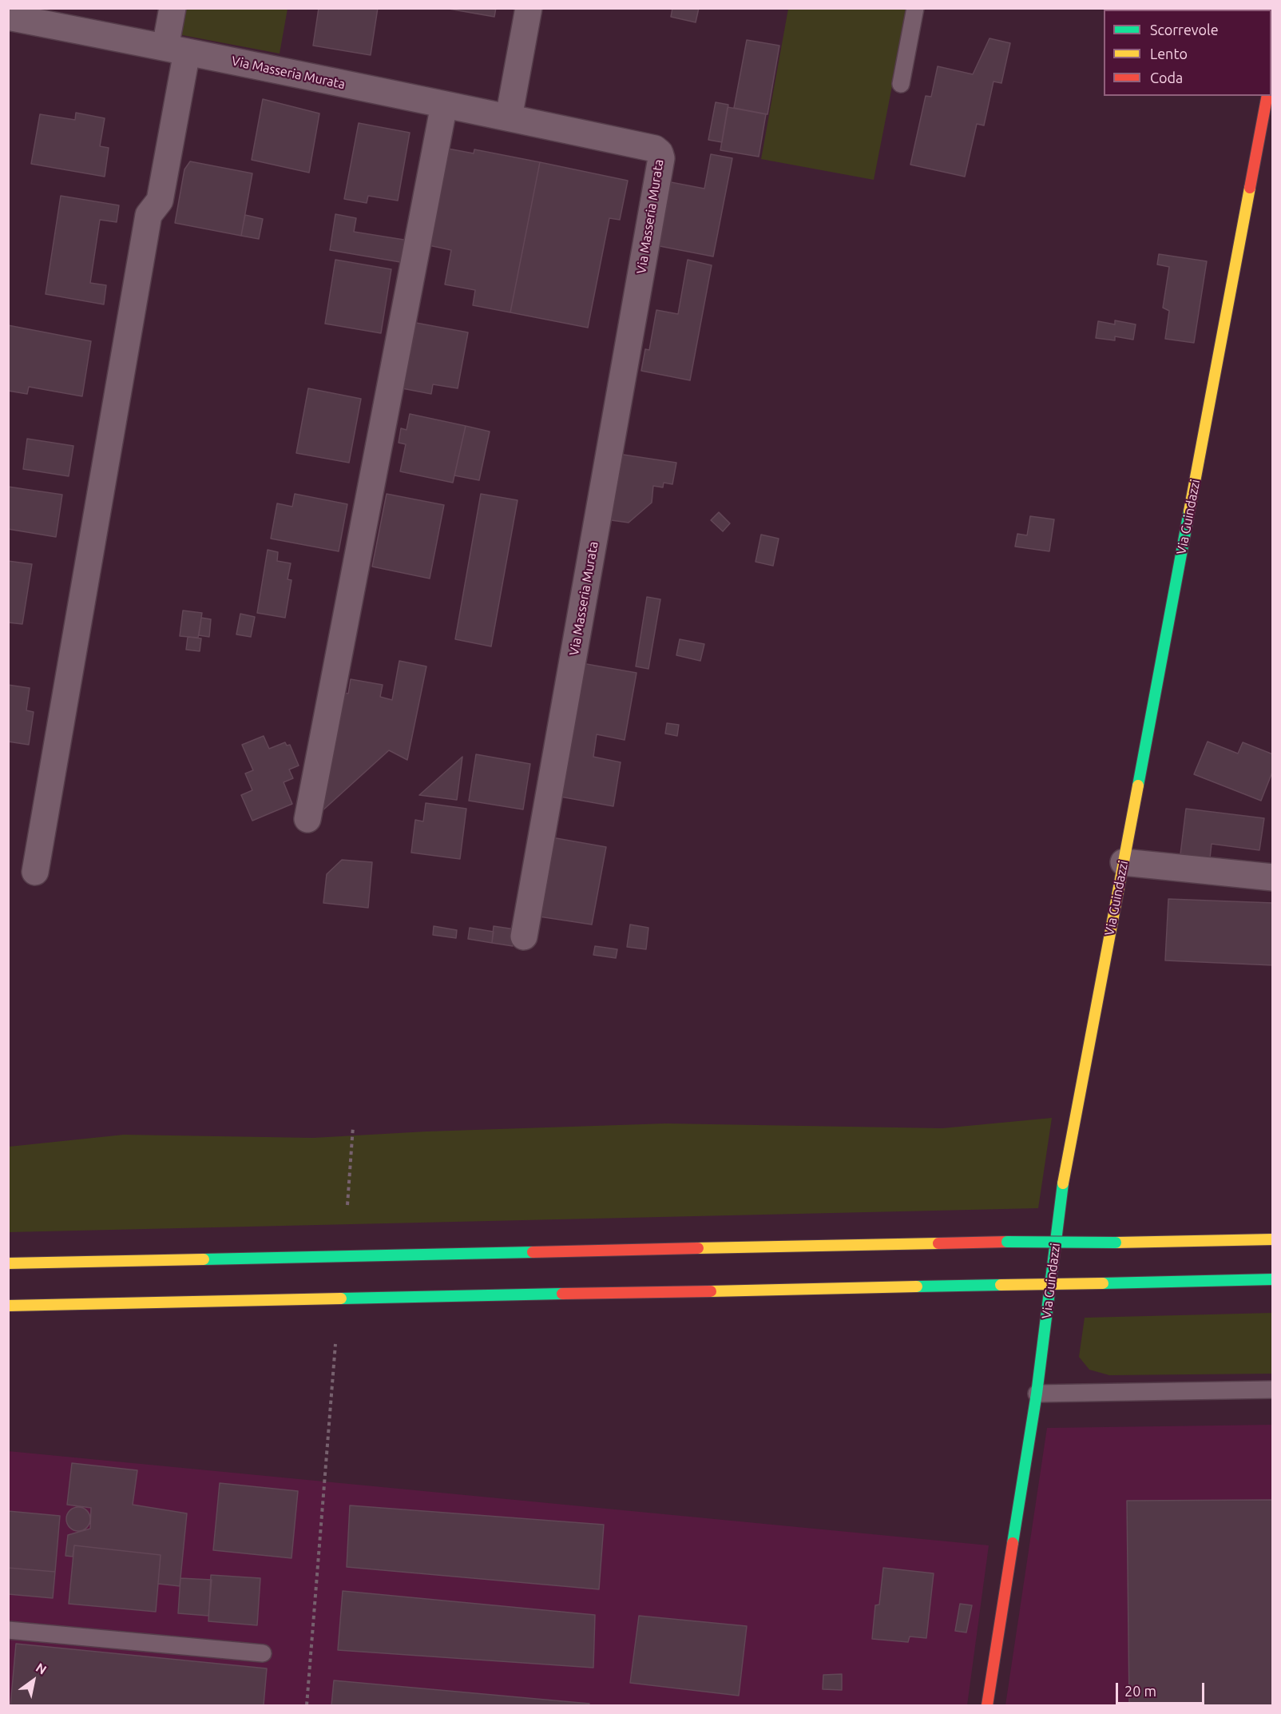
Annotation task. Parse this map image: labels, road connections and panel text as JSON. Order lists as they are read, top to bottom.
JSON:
{
  "streets": {
    "main road": ["Via Guindazzi"],
    "street": ["Via Masseria Murata"]
  },
  "legend": ["Scorrevole", "Lento", "Coda"],
  "scale_bar": "20 m",
  "north": "top right"
}
